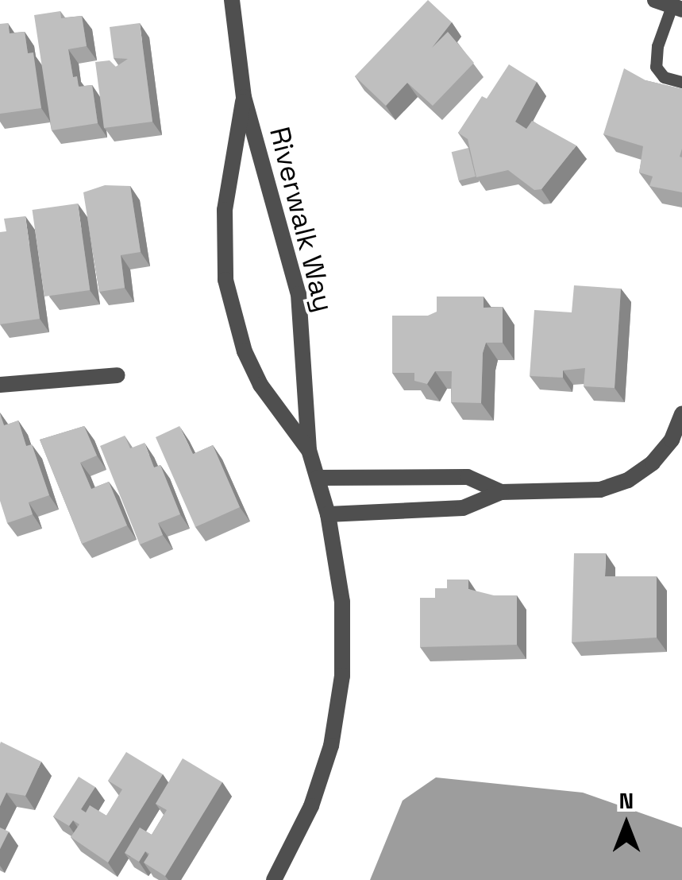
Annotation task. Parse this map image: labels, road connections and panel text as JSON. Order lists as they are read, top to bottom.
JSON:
{
  "streets": {
    "street": ["Riverwalk Way"]
  },
  "north": "top"
}
